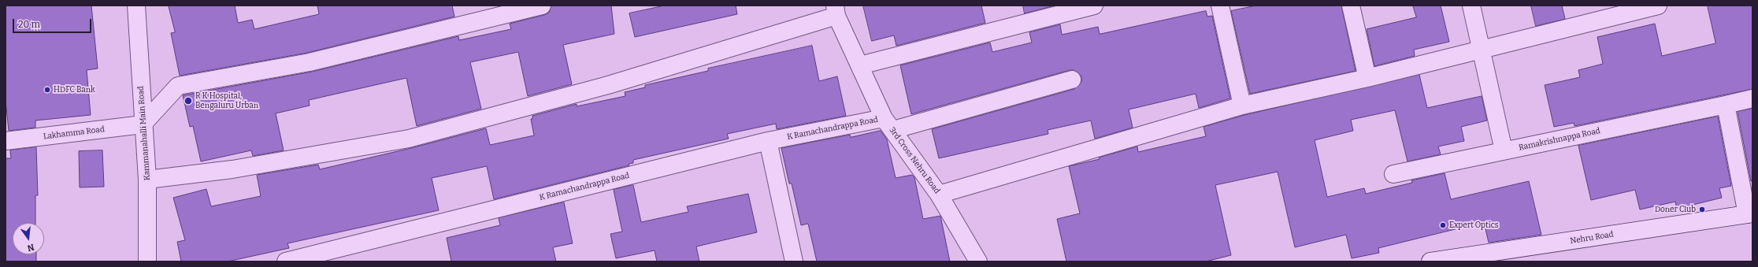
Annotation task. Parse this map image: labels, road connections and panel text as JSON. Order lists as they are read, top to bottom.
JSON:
{
  "streets": {
    "street": [
      "K Ramachandrappa Road",
      "Lakhamma Road",
      "Kammanahalli Main Road",
      "Ramakrishnappa Road",
      "3rd Cross Nehru Road",
      "Nehru Road"
    ]
  },
  "crossings": [
    ["K Ramachandrappa Road", "3rd Cross Nehru Road"],
    ["Lakhamma Road", "Kammanahalli Main Road"]
  ],
  "places": [
    "HDFC Bank",
    "R K Hospital, Bengaluru Urban",
    "Doner Club",
    "Expert Optics"
  ],
  "scale_bar": "20 m",
  "north": "bottom"
}
